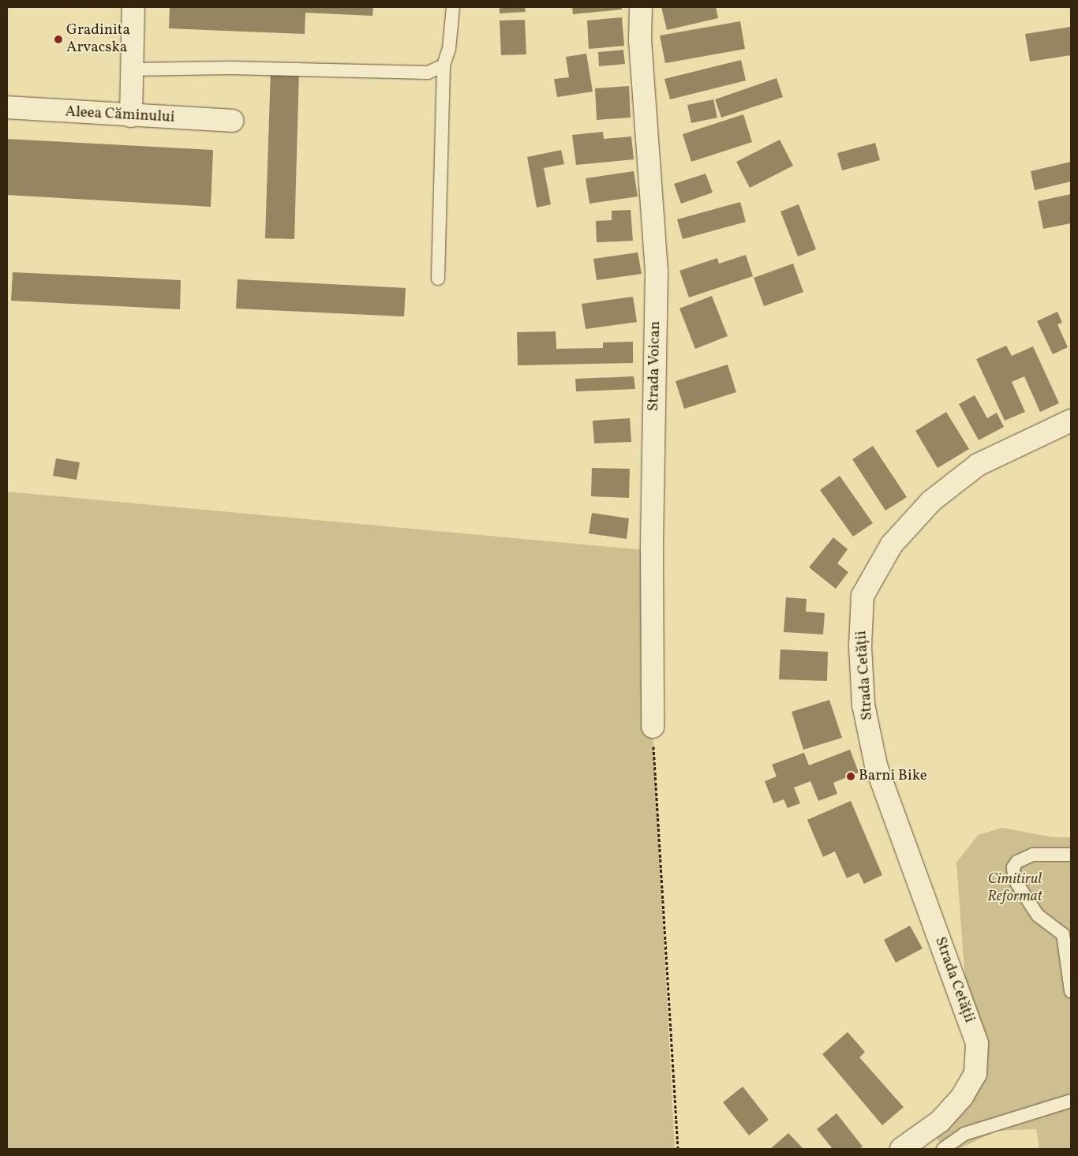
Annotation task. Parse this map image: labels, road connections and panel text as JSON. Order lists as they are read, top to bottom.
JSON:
{
  "streets": {
    "street": ["Aleea Căminului", "Strada Voican", "Strada Cetății"]
  },
  "parks": ["Cimitirul Reformat"],
  "places": ["Gradinita Arvacska", "Barni Bike"]
}
